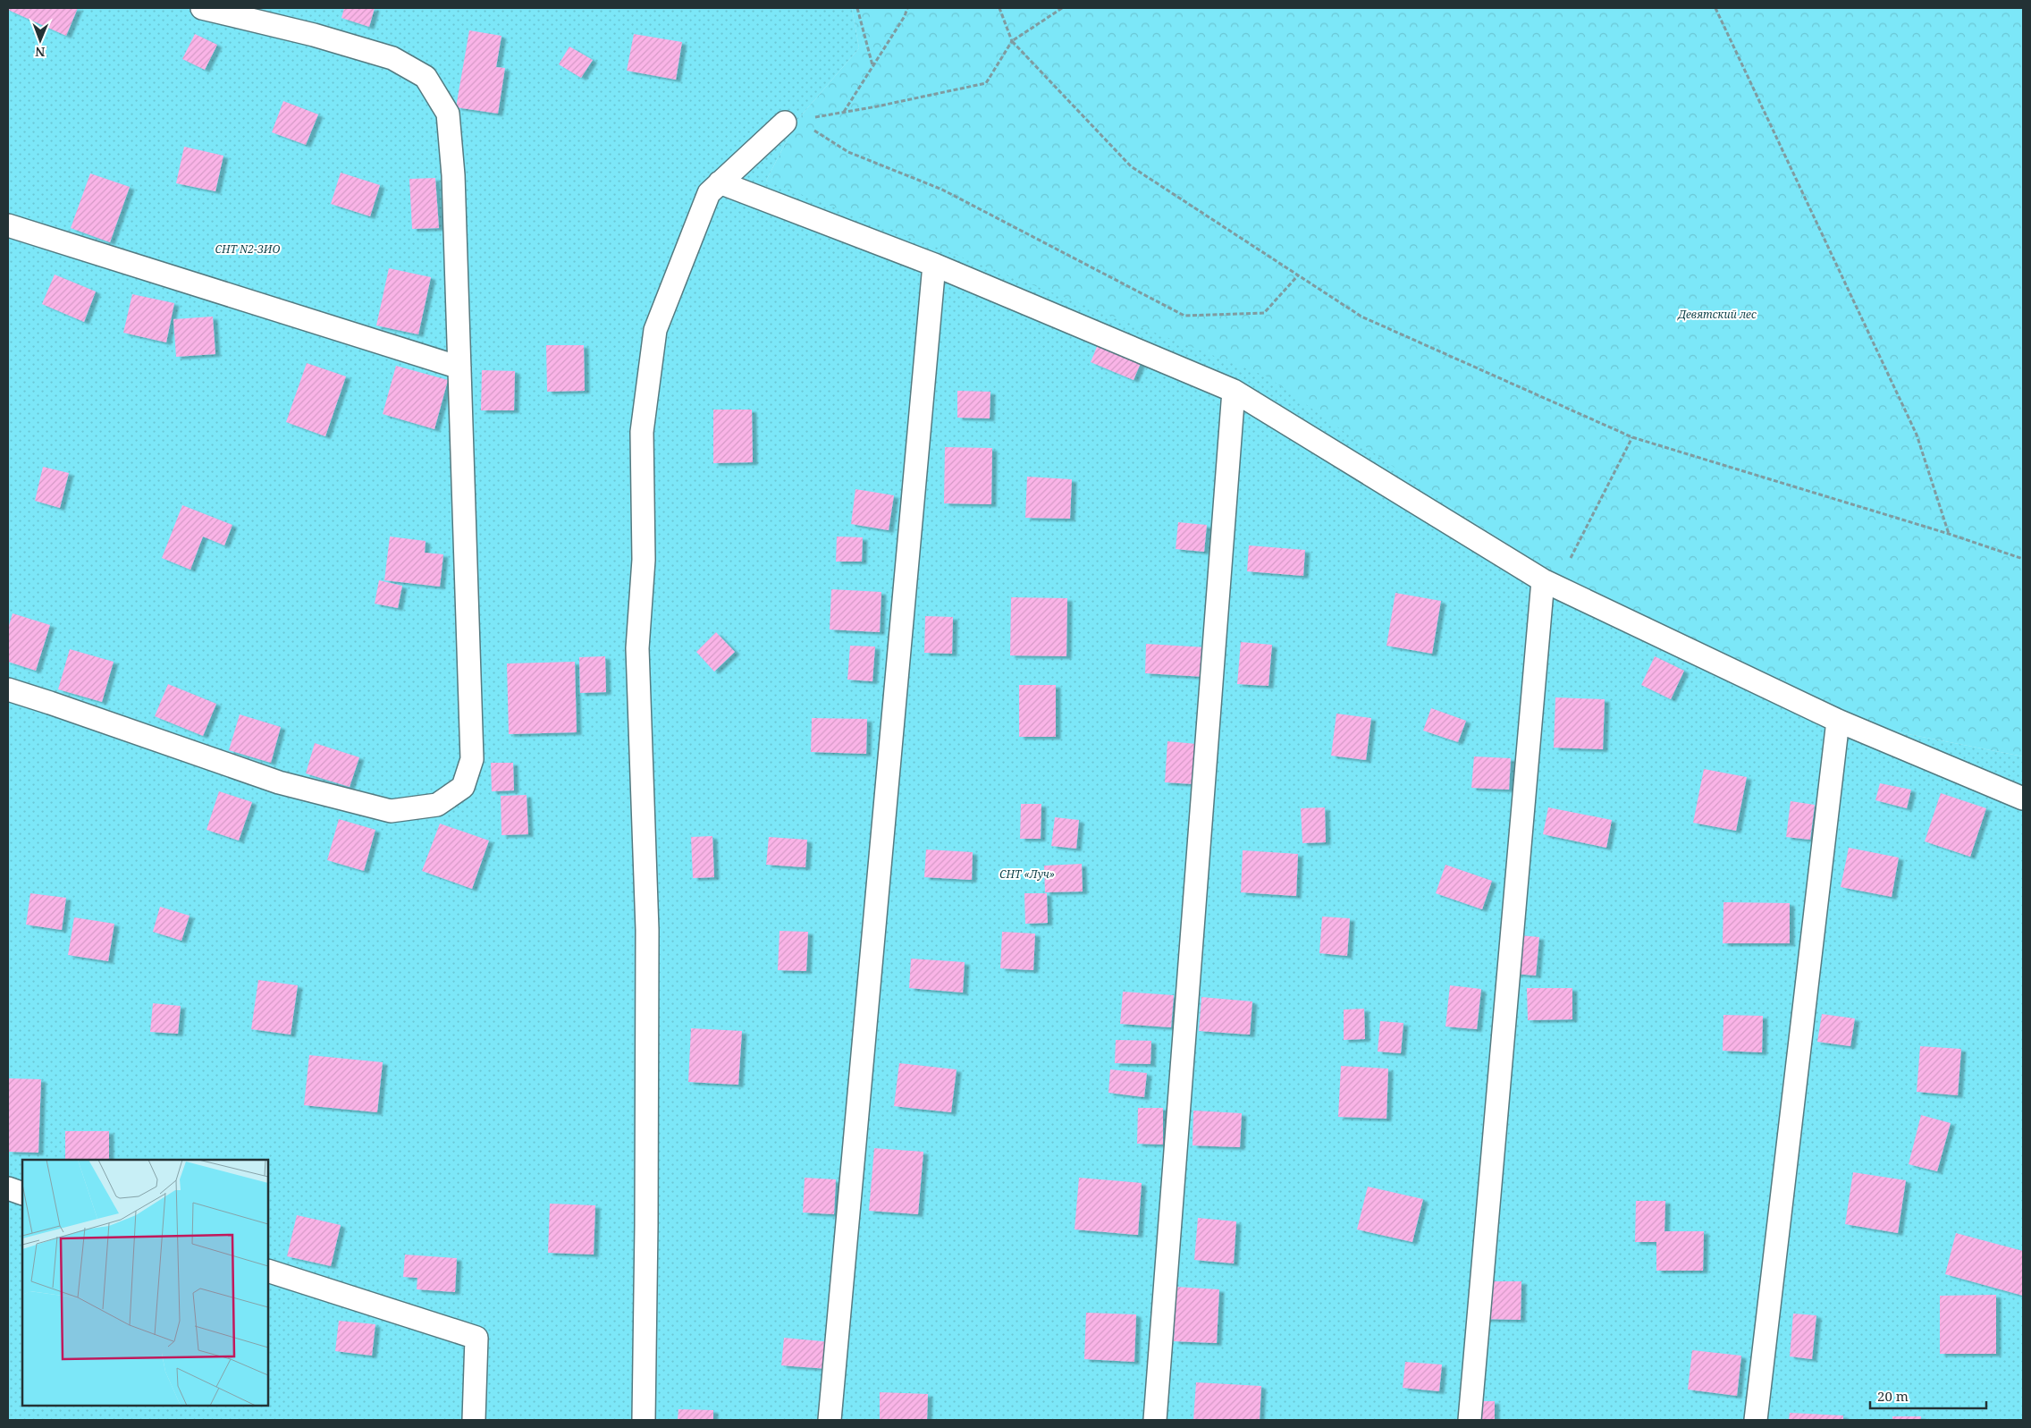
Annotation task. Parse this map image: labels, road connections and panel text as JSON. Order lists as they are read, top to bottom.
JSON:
{
  "parks": ["СНТ N2-ЗИО", "Девятский лес", "СНТ «Луч»"],
  "scale_bar": "20 m",
  "north": "bottom"
}
